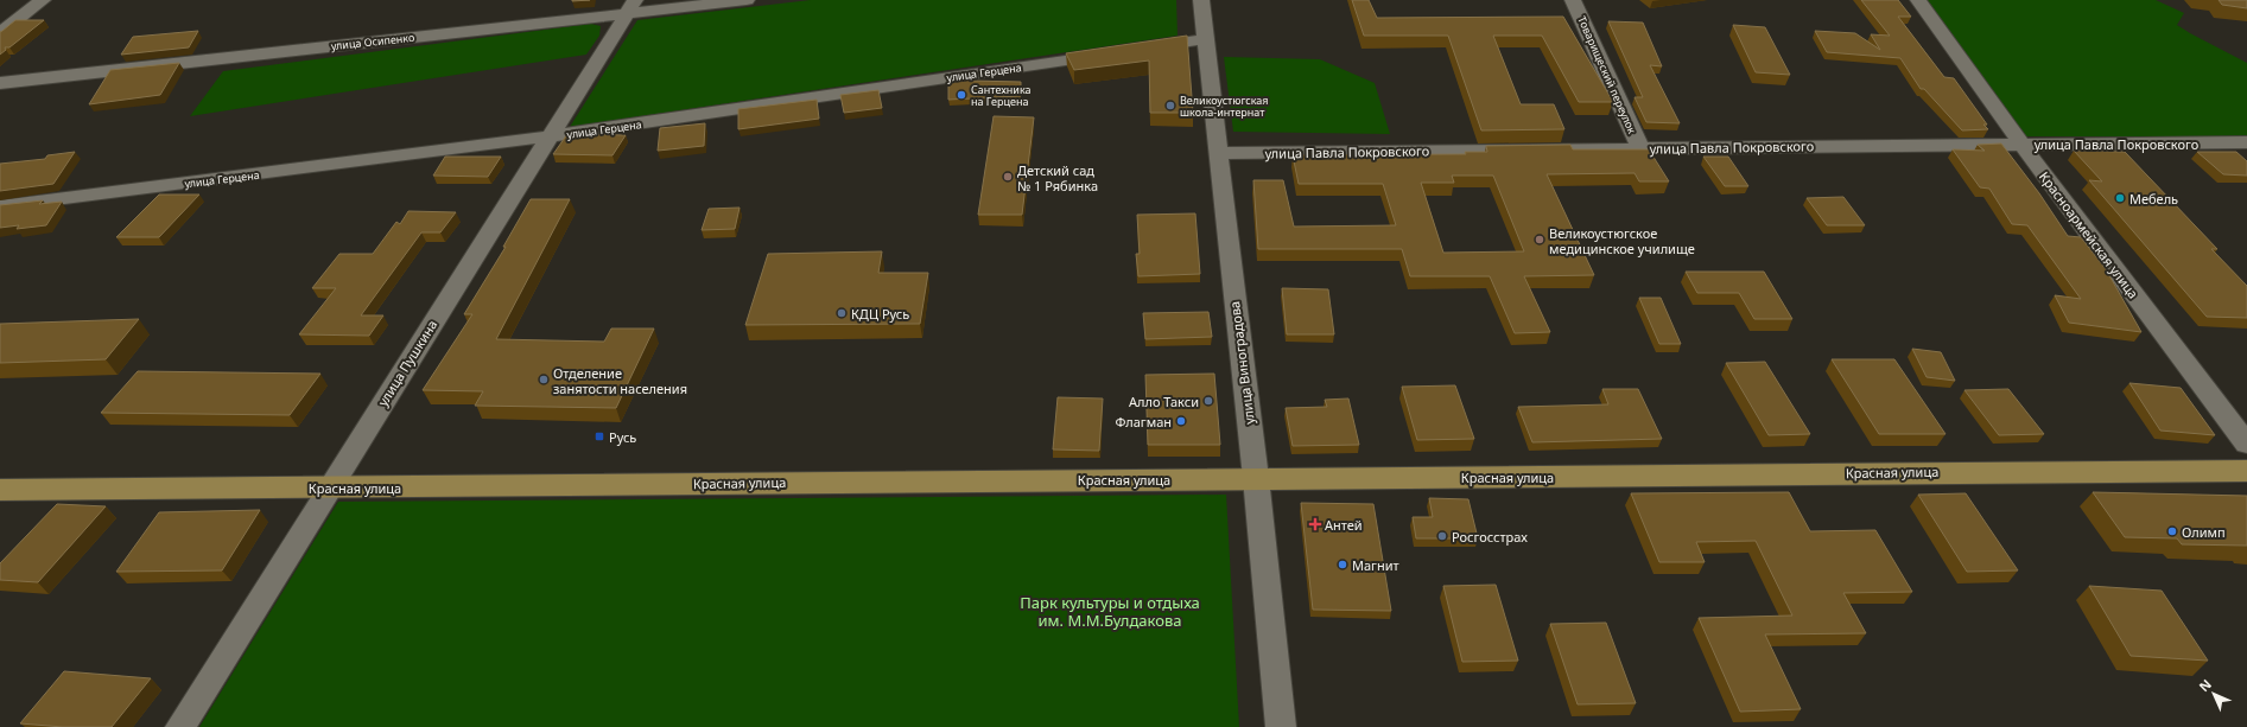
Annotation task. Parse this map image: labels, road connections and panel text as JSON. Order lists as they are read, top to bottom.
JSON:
{
  "streets": {
    "main road": ["Красная улица"],
    "street": [
      "улица Осипенко",
      "улица Герцена",
      "Товарищеский переулок",
      "улица Павла Покровского",
      "Красноармейская улица",
      "улица Пушкина",
      "улица Виноградова"
    ]
  },
  "crossings": [
    ["улица Осипенко", "улица Пушкина"],
    ["улица Герцена", "улица Пушкина"],
    ["Товарищеский переулок", "улица Павла Покровского"],
    ["улица Павла Покровского", "Красноармейская улица"],
    ["улица Павла Покровского", "улица Виноградова"],
    ["улица Пушкина", "Красная улица"],
    ["улица Виноградова", "Красная улица"]
  ],
  "parks": ["Парк культуры и отдыха им. М.М.Булдакова"],
  "places": {
    "other": [
      "Сантехника на Герцена",
      "Великоустюгская школа-интернат",
      "Детский сад № 1 Рябинка",
      "Мебель",
      "Великоустюгское медицинское училище",
      "КДЦ Русь",
      "Отделение занятости населения",
      "Алло Такси",
      "Флагман",
      "Олимп",
      "Росгосстрах",
      "Магнит"
    ],
    "transit": ["Русь"],
    "health": ["Антей"]
  },
  "north": "top left"
}
